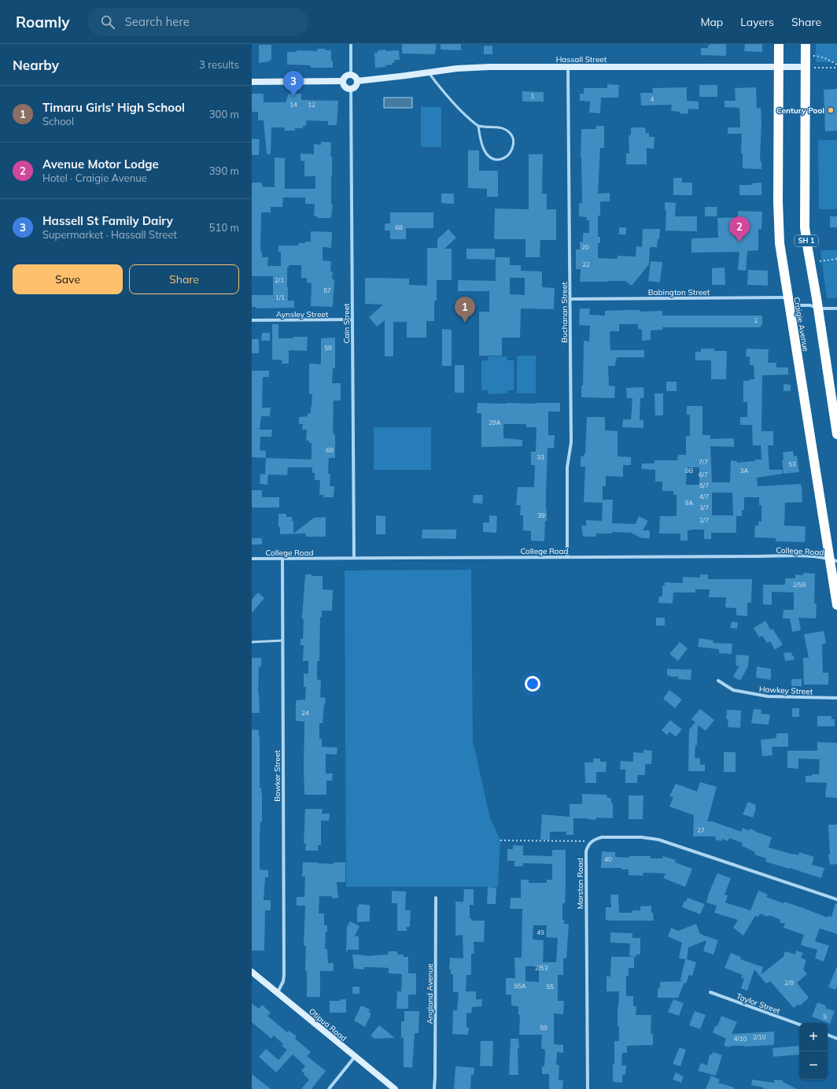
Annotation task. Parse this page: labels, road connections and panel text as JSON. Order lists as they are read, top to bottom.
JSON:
{
  "streets": {
    "highway": ["SH 1", "Craigie Avenue"],
    "street": [
      "Hassall Street",
      "Babington Street",
      "Buchanan Street",
      "Aynsley Street",
      "Cain Street",
      "College Road",
      "Hawkey Street",
      "Bowker Street",
      "Marston Road",
      "Angland Avenue",
      "Taylor Street",
      "Otipua Road"
    ]
  },
  "crossings": [
    ["Hassall Street", "SH 1"],
    ["Hassall Street", "Buchanan Street"],
    ["Hassall Street", "Cain Street"],
    ["Hassall Street", "Craigie Avenue"],
    ["Babington Street", "Buchanan Street"],
    ["Babington Street", "Craigie Avenue"],
    ["Buchanan Street", "College Road"],
    ["Aynsley Street", "Cain Street"],
    ["Cain Street", "College Road"],
    ["Craigie Avenue", "College Road"],
    ["College Road", "Bowker Street"],
    ["Bowker Street", "Otipua Road"]
  ],
  "places": ["Century Pool"],
  "house_numbers": [
    "1",
    "4",
    "14",
    "12",
    "68",
    "20",
    "22",
    "2/1",
    "57",
    "1/1",
    "2",
    "59",
    "29A",
    "69",
    "33",
    "7/7",
    "53",
    "9B",
    "3A",
    "6/7",
    "5/7",
    "4/7",
    "9A",
    "3/7",
    "39",
    "2/7",
    "2/59",
    "24",
    "27",
    "40",
    "49",
    "2/53",
    "2/9",
    "55A",
    "55",
    "5",
    "59",
    "2/10",
    "4/10"
  ],
  "page": {
    "header": "Roamly",
    "search": "Search here",
    "nav": ["Map", "Layers", "Share"],
    "heading": ["Nearby", "3 results"],
    "pins": ["3", "2", "1"],
    "list": [
      {
        "mark": "1",
        "name": "Timaru Girls' High School",
        "note": "School",
        "value": "300 m"
      },
      {
        "mark": "2",
        "name": "Avenue Motor Lodge",
        "note": "Hotel · Craigie Avenue",
        "value": "390 m"
      },
      {
        "mark": "3",
        "name": "Hassell St Family Dairy",
        "note": "Supermarket · Hassall Street",
        "value": "510 m"
      }
    ],
    "buttons": ["Save", "Share"],
    "map_buttons": ["+", "−"]
  }
}
